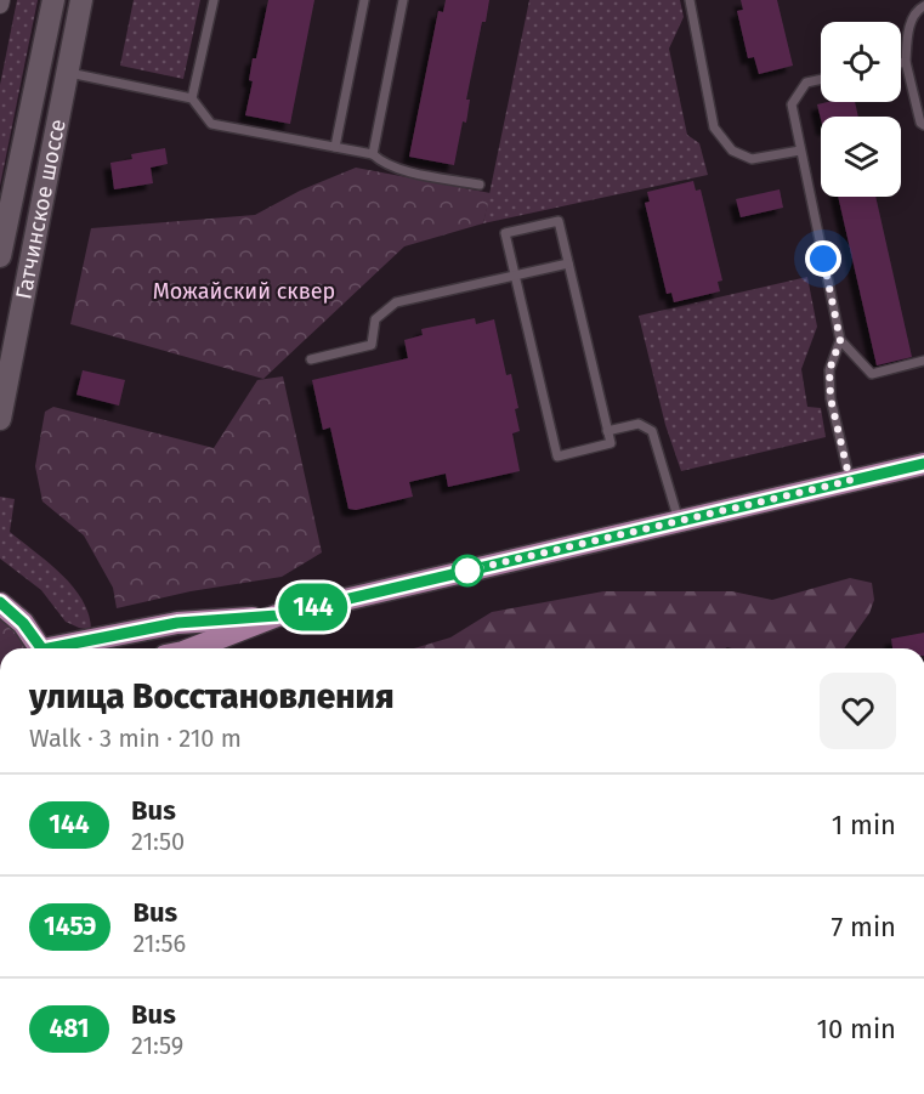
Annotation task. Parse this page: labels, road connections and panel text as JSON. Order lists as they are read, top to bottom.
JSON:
{
  "streets": {
    "main road": ["Гатчинское шоссе"]
  },
  "parks": ["Можайский сквер"],
  "lines": ["bus line 144"],
  "page": {
    "on_map": "144",
    "heading": ["улица Восстановления", "Walk · 3 min · 210 m"],
    "list": [
      {
        "mark": "144",
        "name": "Bus",
        "note": "21:50",
        "value": "1 min"
      },
      {
        "mark": "145Э",
        "name": "Bus",
        "note": "21:56",
        "value": "7 min"
      },
      {
        "mark": "481",
        "name": "Bus",
        "note": "21:59",
        "value": "10 min"
      }
    ]
  }
}
